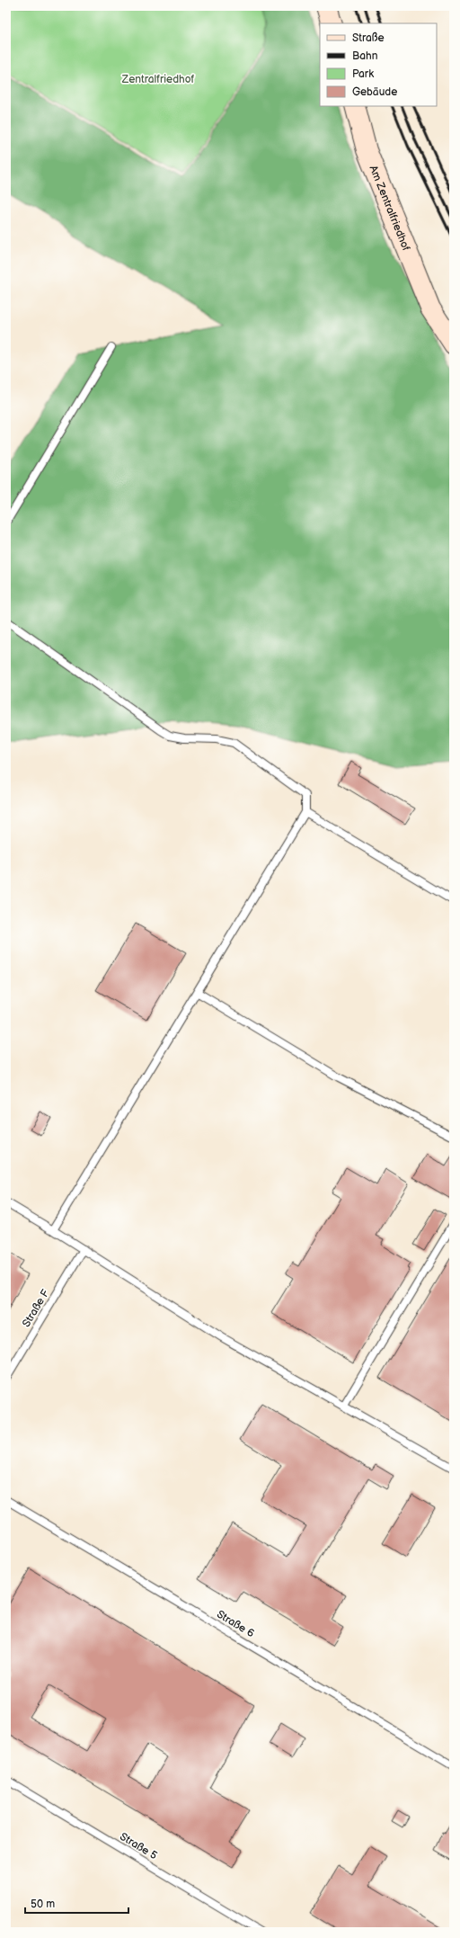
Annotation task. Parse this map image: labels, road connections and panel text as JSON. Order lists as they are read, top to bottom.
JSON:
{
  "streets": {
    "street": ["Am Zentralfriedhof"],
    "lane": ["Straße F", "Straße 6", "Straße 5"]
  },
  "parks": ["Zentralfriedhof"],
  "legend": [
    "Straße",
    "Bahn",
    "Park",
    "Gebäude"
  ],
  "scale_bar": "50 m"
}
